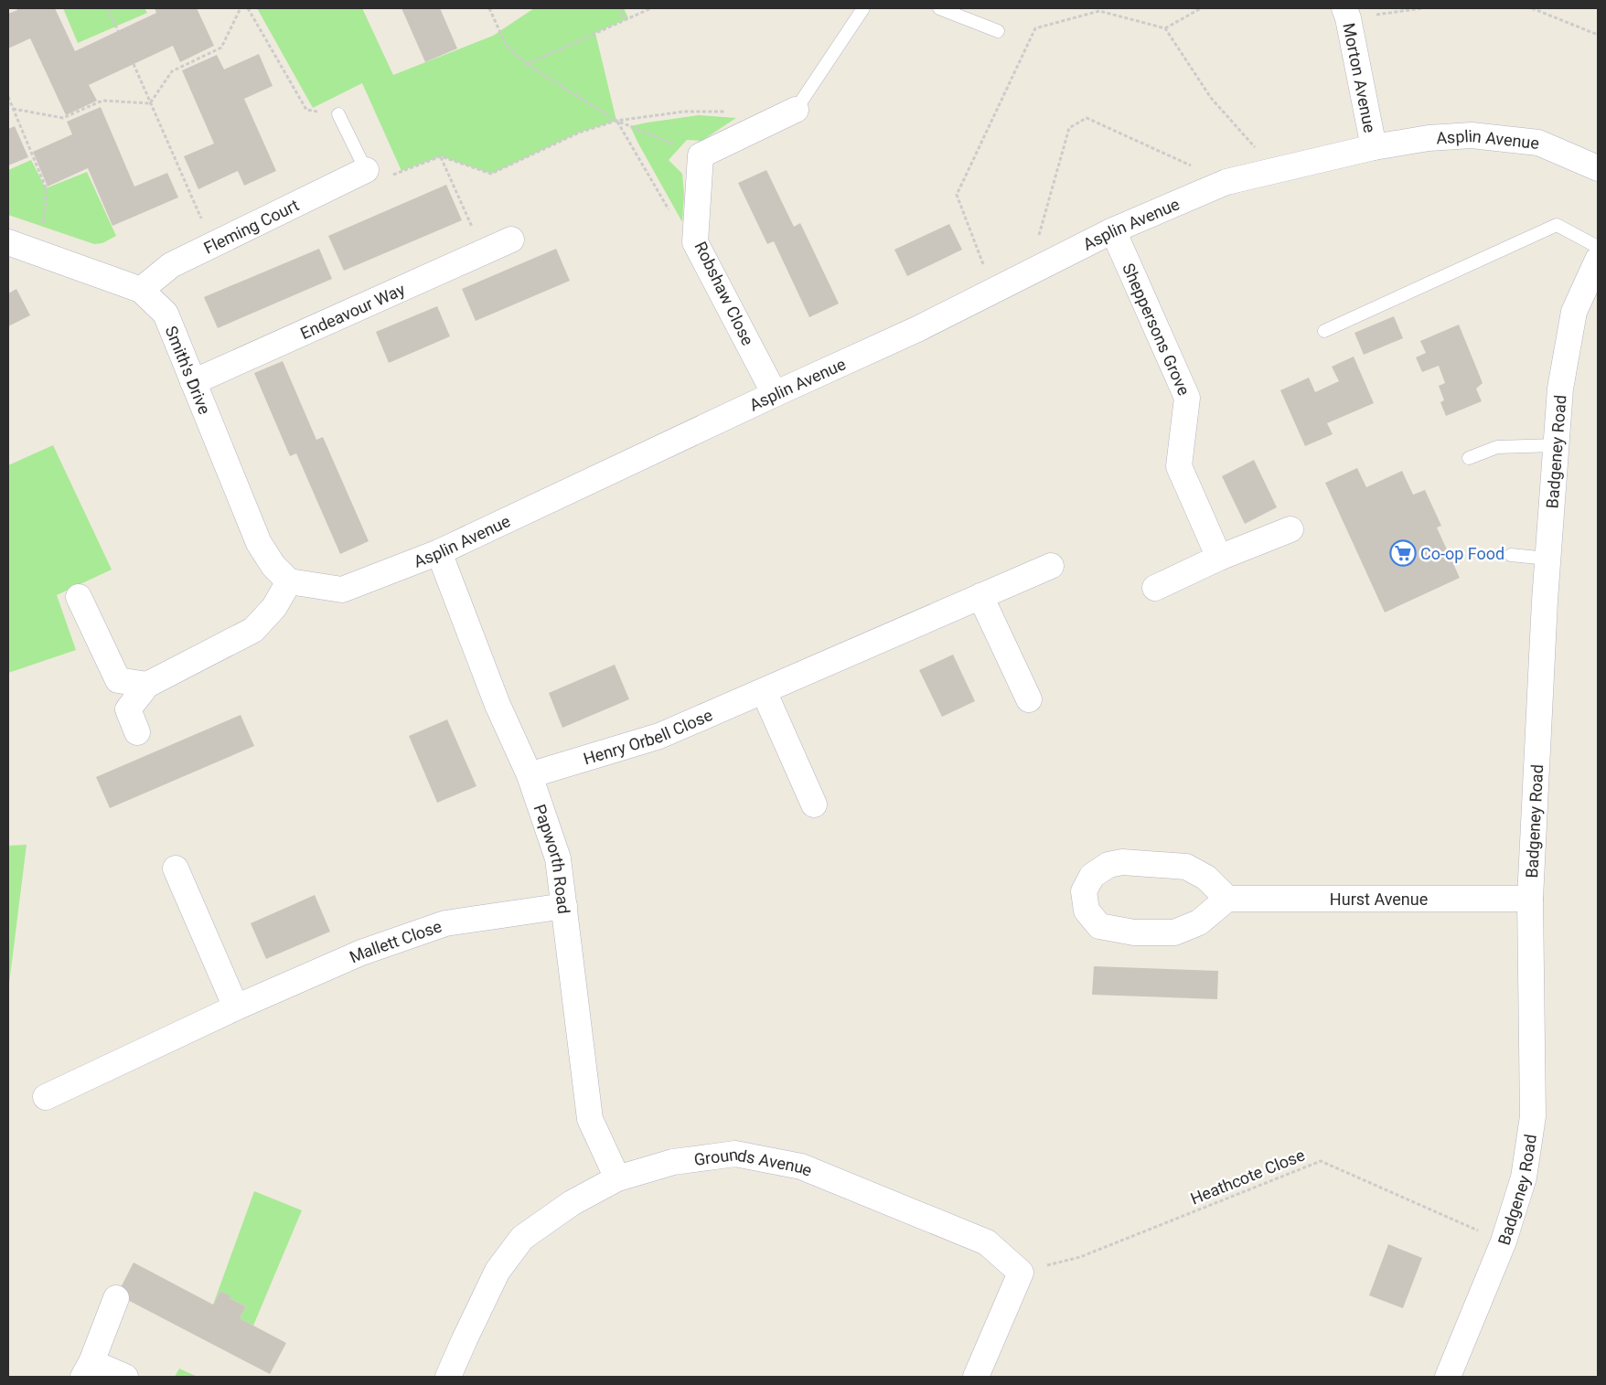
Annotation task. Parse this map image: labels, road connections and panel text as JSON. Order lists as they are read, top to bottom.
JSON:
{
  "streets": {
    "street": [
      "Morton Avenue",
      "Asplin Avenue",
      "Fleming Court",
      "Robshaw Close",
      "Endeavour Way",
      "Sheppersons Grove",
      "Smith's Drive",
      "Badgeney Road",
      "Henry Orbell Close",
      "Papworth Road",
      "Hurst Avenue",
      "Mallett Close",
      "Grounds Avenue"
    ],
    "path": ["Heathcote Close"]
  },
  "crossings": [
    ["Morton Avenue", "Asplin Avenue"],
    ["Asplin Avenue", "Robshaw Close"],
    ["Asplin Avenue", "Sheppersons Grove"],
    ["Asplin Avenue", "Smith's Drive"],
    ["Asplin Avenue", "Papworth Road"],
    ["Fleming Court", "Smith's Drive"],
    ["Endeavour Way", "Smith's Drive"],
    ["Badgeney Road", "Hurst Avenue"],
    ["Badgeney Road", "Heathcote Close"],
    ["Henry Orbell Close", "Papworth Road"],
    ["Papworth Road", "Mallett Close"],
    ["Papworth Road", "Grounds Avenue"],
    ["Grounds Avenue", "Heathcote Close"]
  ],
  "places": {
    "supermarket": ["Co-op Food"]
  }
}
